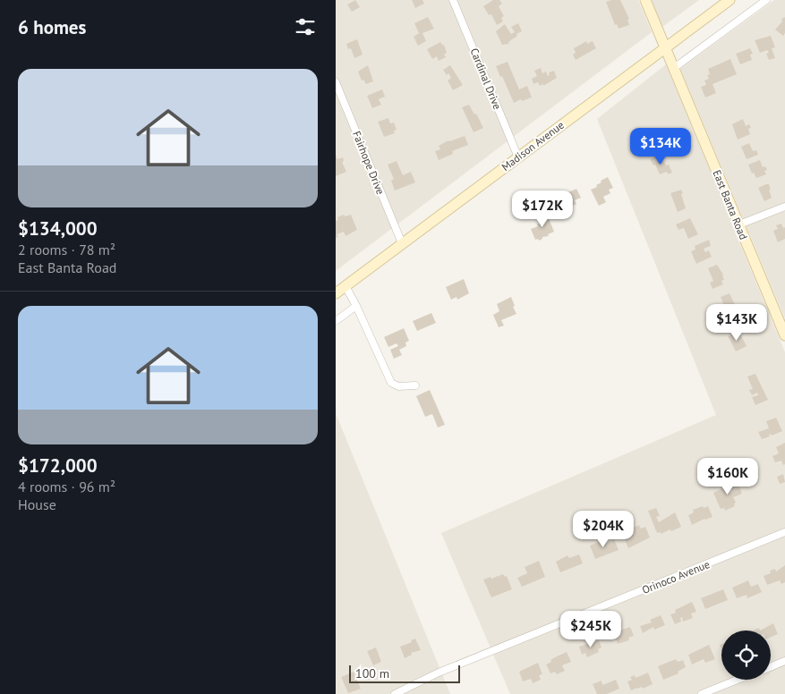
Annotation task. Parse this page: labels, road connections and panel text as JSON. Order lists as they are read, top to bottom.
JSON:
{
  "streets": {
    "main road": ["Madison Avenue", "East Banta Road"],
    "street": ["Cardinal Drive", "Fairhope Drive", "Orinoco Avenue"]
  },
  "crossings": [
    ["Cardinal Drive", "Madison Avenue"],
    ["Madison Avenue", "Fairhope Drive"],
    ["Madison Avenue", "East Banta Road"]
  ],
  "scale_bar": "100 m",
  "page": {
    "heading": "6 homes",
    "list": [
      {
        "name": "$134,000",
        "note": "2 rooms · 78 m² · East Banta Road"
      },
      {
        "name": "$172,000",
        "note": "4 rooms · 96 m² · House"
      }
    ],
    "price": [
      "$134K",
      "$172K",
      "$143K",
      "$160K",
      "$204K",
      "$245K"
    ],
    "scale": "100 m"
  }
}
